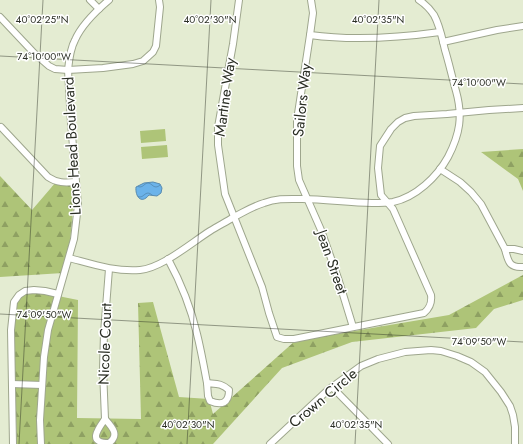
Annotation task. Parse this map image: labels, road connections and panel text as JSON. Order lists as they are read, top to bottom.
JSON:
{
  "streets": {
    "street": [
      "Martine Way",
      "Sailors Way",
      "Lions Head Boulevard",
      "Jean Street",
      "Nicole Court",
      "Crown Circle"
    ]
  },
  "crossings": [
    ["Martine Way", "Jean Street"],
    ["Sailors Way", "Jean Street"]
  ],
  "coordinates": [
    "40°02'25\"N",
    "40°02'30\"N",
    "40°02'35\"N",
    "74°10'00\"W",
    "74°09'50\"W"
  ]
}
